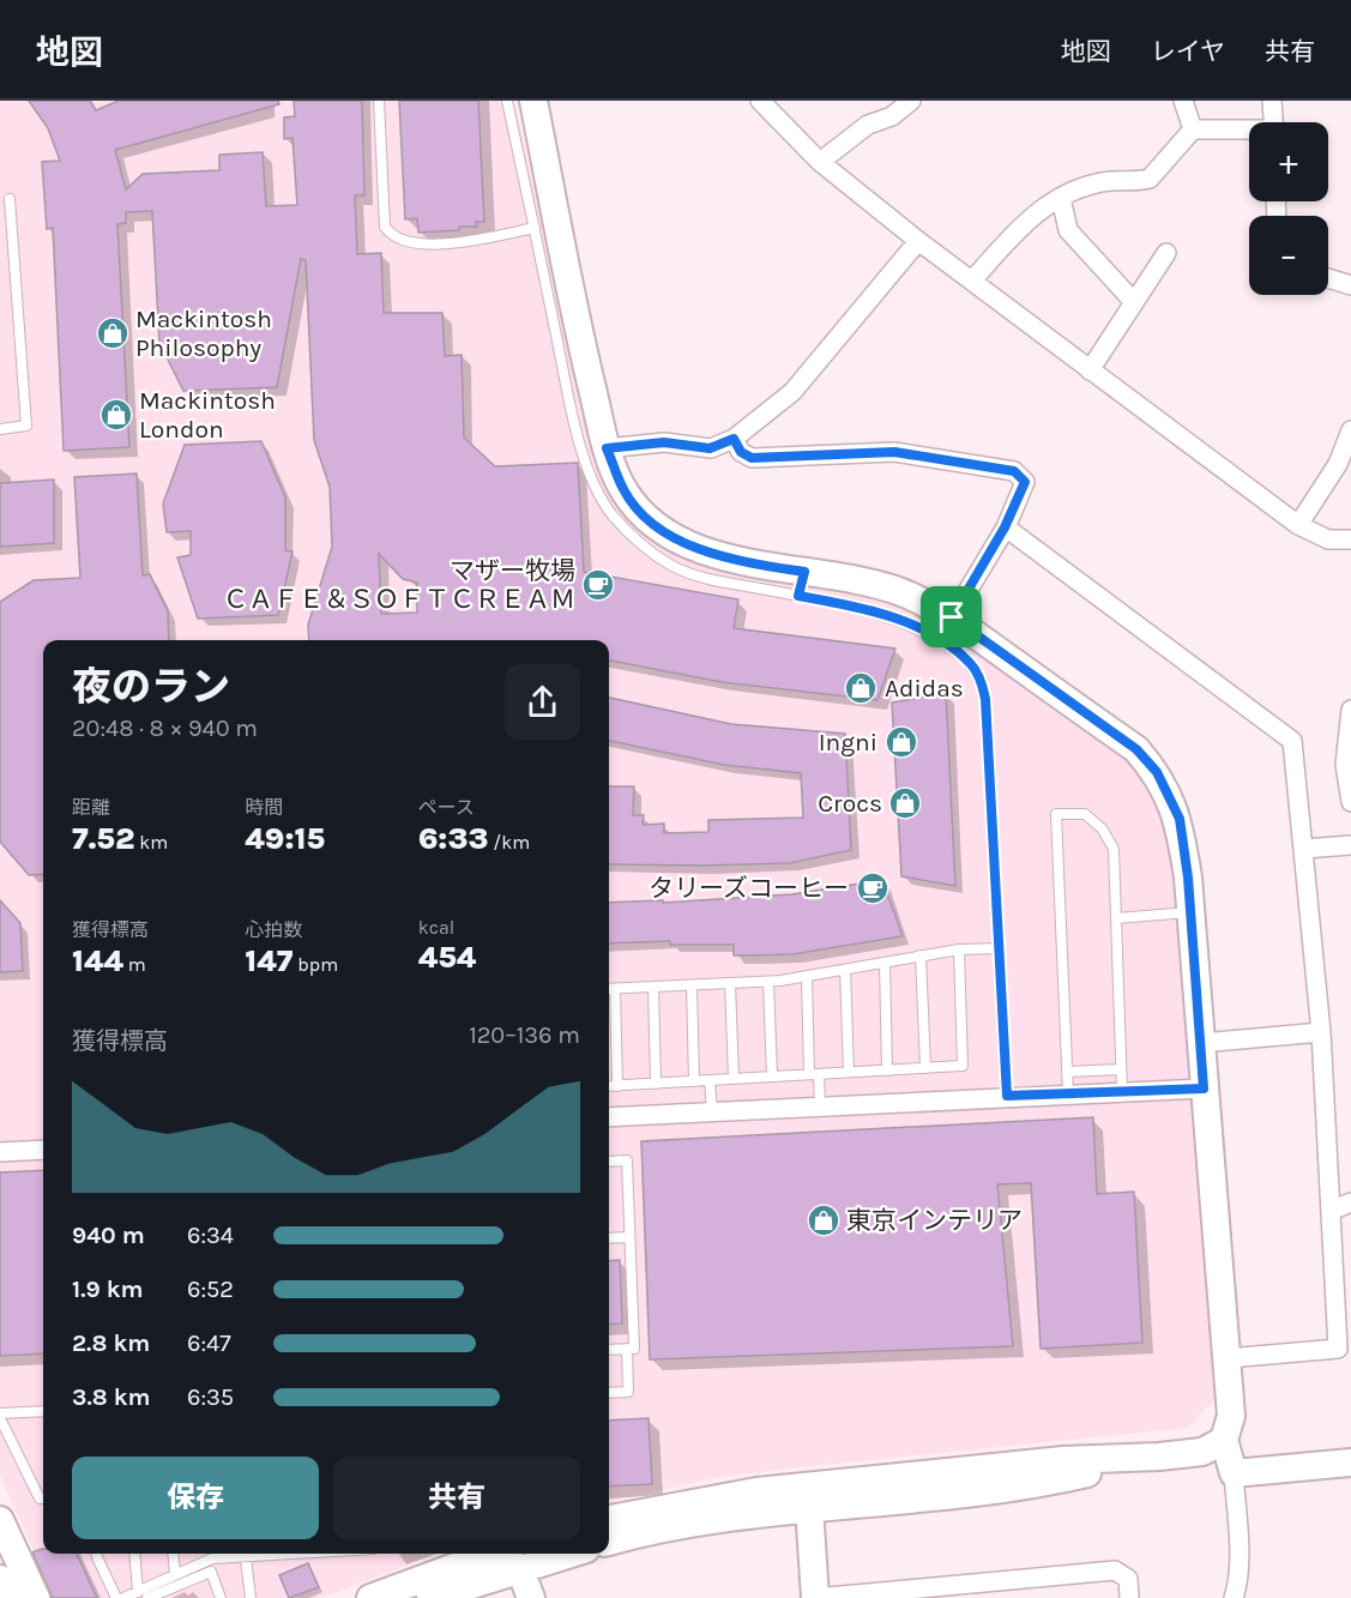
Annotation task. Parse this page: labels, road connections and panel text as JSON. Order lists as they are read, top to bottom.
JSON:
{
  "places": {
    "shop": [
      "Mackintosh Philosophy",
      "Mackintosh London",
      "Adidas",
      "Ingni",
      "Crocs",
      "東京インテリア"
    ],
    "cafe": ["マザー牧場 ＣＡＦＥ＆ＳＯＦＴＣＲＥＡＭ", "タリーズコーヒー"]
  },
  "page": {
    "header": "地図",
    "nav": ["地図", "レイヤ", "共有"],
    "map_buttons": ["+", "−"],
    "heading": ["夜のラン", "20:48 · 8 × 940 m"],
    "stats": [
      ["距離", "7.52 km"],
      ["時間", "49:15"],
      ["ペース", "6:33 /km"],
      ["獲得標高", "144 m"],
      ["心拍数", "147 bpm"],
      ["kcal", "454"]
    ],
    "chart": ["獲得標高", "120–136 m"],
    "list": [
      {
        "name": "940 m",
        "note": "6:34"
      },
      {
        "name": "1.9 km",
        "note": "6:52"
      },
      {
        "name": "2.8 km",
        "note": "6:47"
      },
      {
        "name": "3.8 km",
        "note": "6:35"
      }
    ],
    "buttons": ["保存", "共有"]
  }
}
